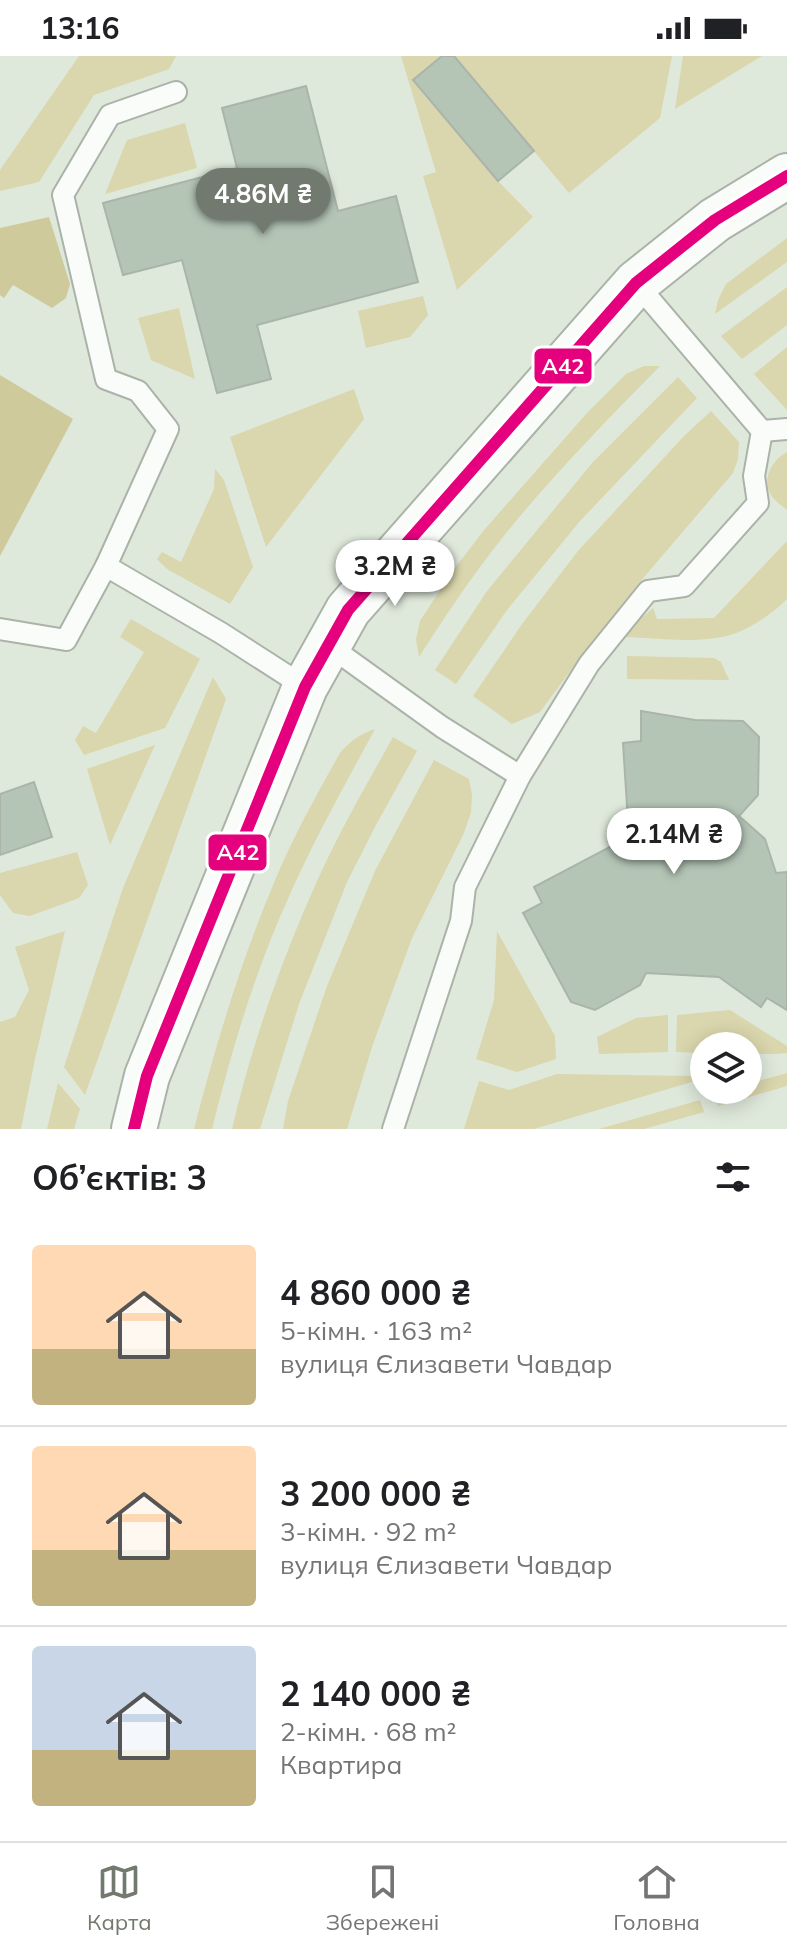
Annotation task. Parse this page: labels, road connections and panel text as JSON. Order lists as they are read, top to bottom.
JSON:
{
  "lines": ["transit line А42"],
  "page": {
    "status": "13:16",
    "price": ["4.86M ₴", "3.2M ₴", "2.14M ₴"],
    "heading": "Об’єктів: 3",
    "list": [
      {
        "name": "4 860 000 ₴",
        "note": "5-кімн. · 163 m² · вулиця Єлизавети Чавдар"
      },
      {
        "name": "3 200 000 ₴",
        "note": "3-кімн. · 92 m² · вулиця Єлизавети Чавдар"
      },
      {
        "name": "2 140 000 ₴",
        "note": "2-кімн. · 68 m² · Квартира"
      }
    ],
    "tabs": ["Карта", "Збережені", "Головна"]
  }
}
